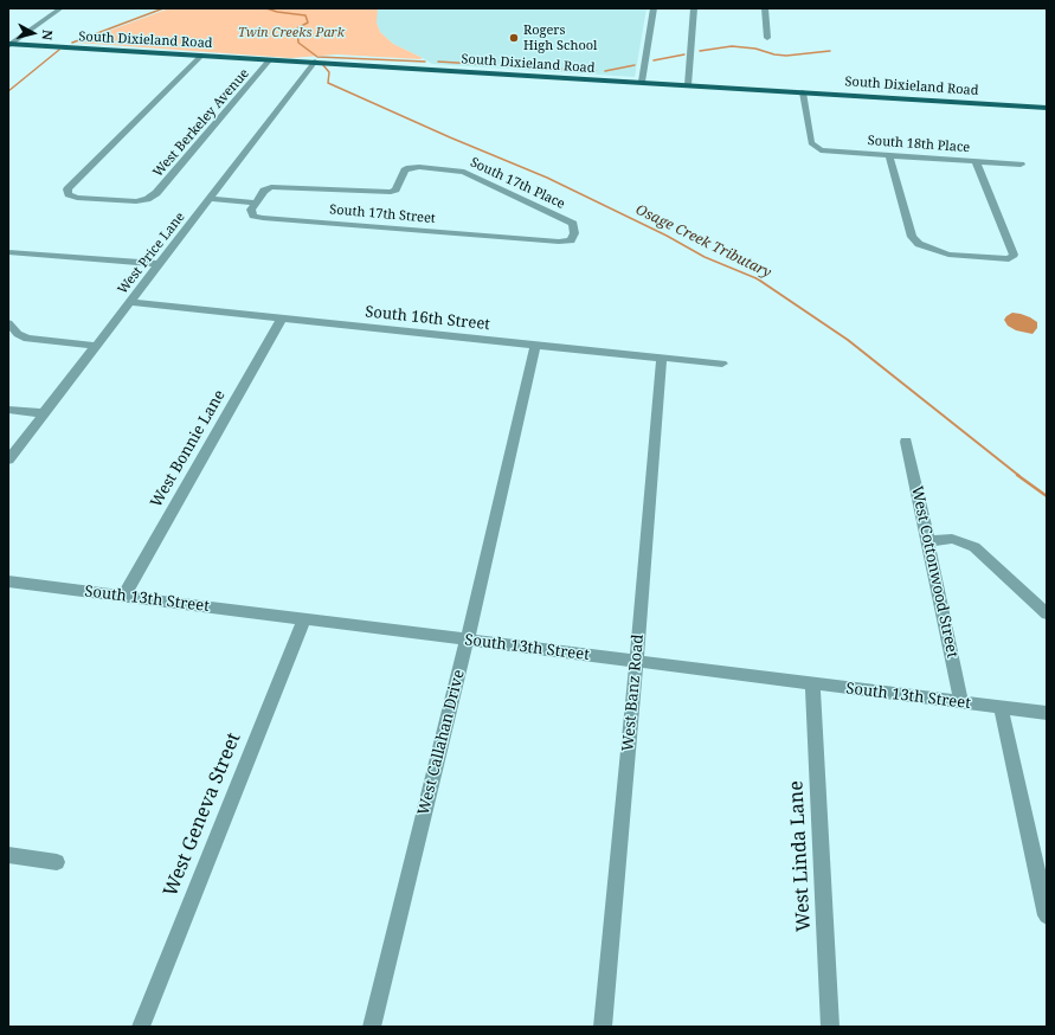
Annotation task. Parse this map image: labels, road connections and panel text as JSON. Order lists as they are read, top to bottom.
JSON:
{
  "streets": {
    "main road": ["South Dixieland Road"],
    "street": [
      "West Berkeley Avenue",
      "South 18th Place",
      "South 17th Place",
      "South 17th Street",
      "West Price Lane",
      "South 16th Street",
      "West Bonnie Lane",
      "West Cottonwood Street",
      "South 13th Street",
      "West Banz Road",
      "West Callahan Drive",
      "West Geneva Street",
      "West Linda Lane"
    ]
  },
  "crossings": [
    ["South Dixieland Road", "West Berkeley Avenue"],
    ["South Dixieland Road", "South 18th Place"],
    ["South Dixieland Road", "West Price Lane"],
    ["South 17th Place", "South 17th Street"],
    ["West Price Lane", "South 16th Street"],
    ["South 16th Street", "West Bonnie Lane"],
    ["South 16th Street", "West Banz Road"],
    ["South 16th Street", "West Callahan Drive"],
    ["West Bonnie Lane", "South 13th Street"],
    ["West Cottonwood Street", "South 13th Street"],
    ["South 13th Street", "West Banz Road"],
    ["South 13th Street", "West Callahan Drive"],
    ["South 13th Street", "West Geneva Street"],
    ["South 13th Street", "West Linda Lane"]
  ],
  "water": ["Osage Creek Tributary"],
  "parks": ["Twin Creeks Park"],
  "places": ["Rogers High School"],
  "north": "right"
}
